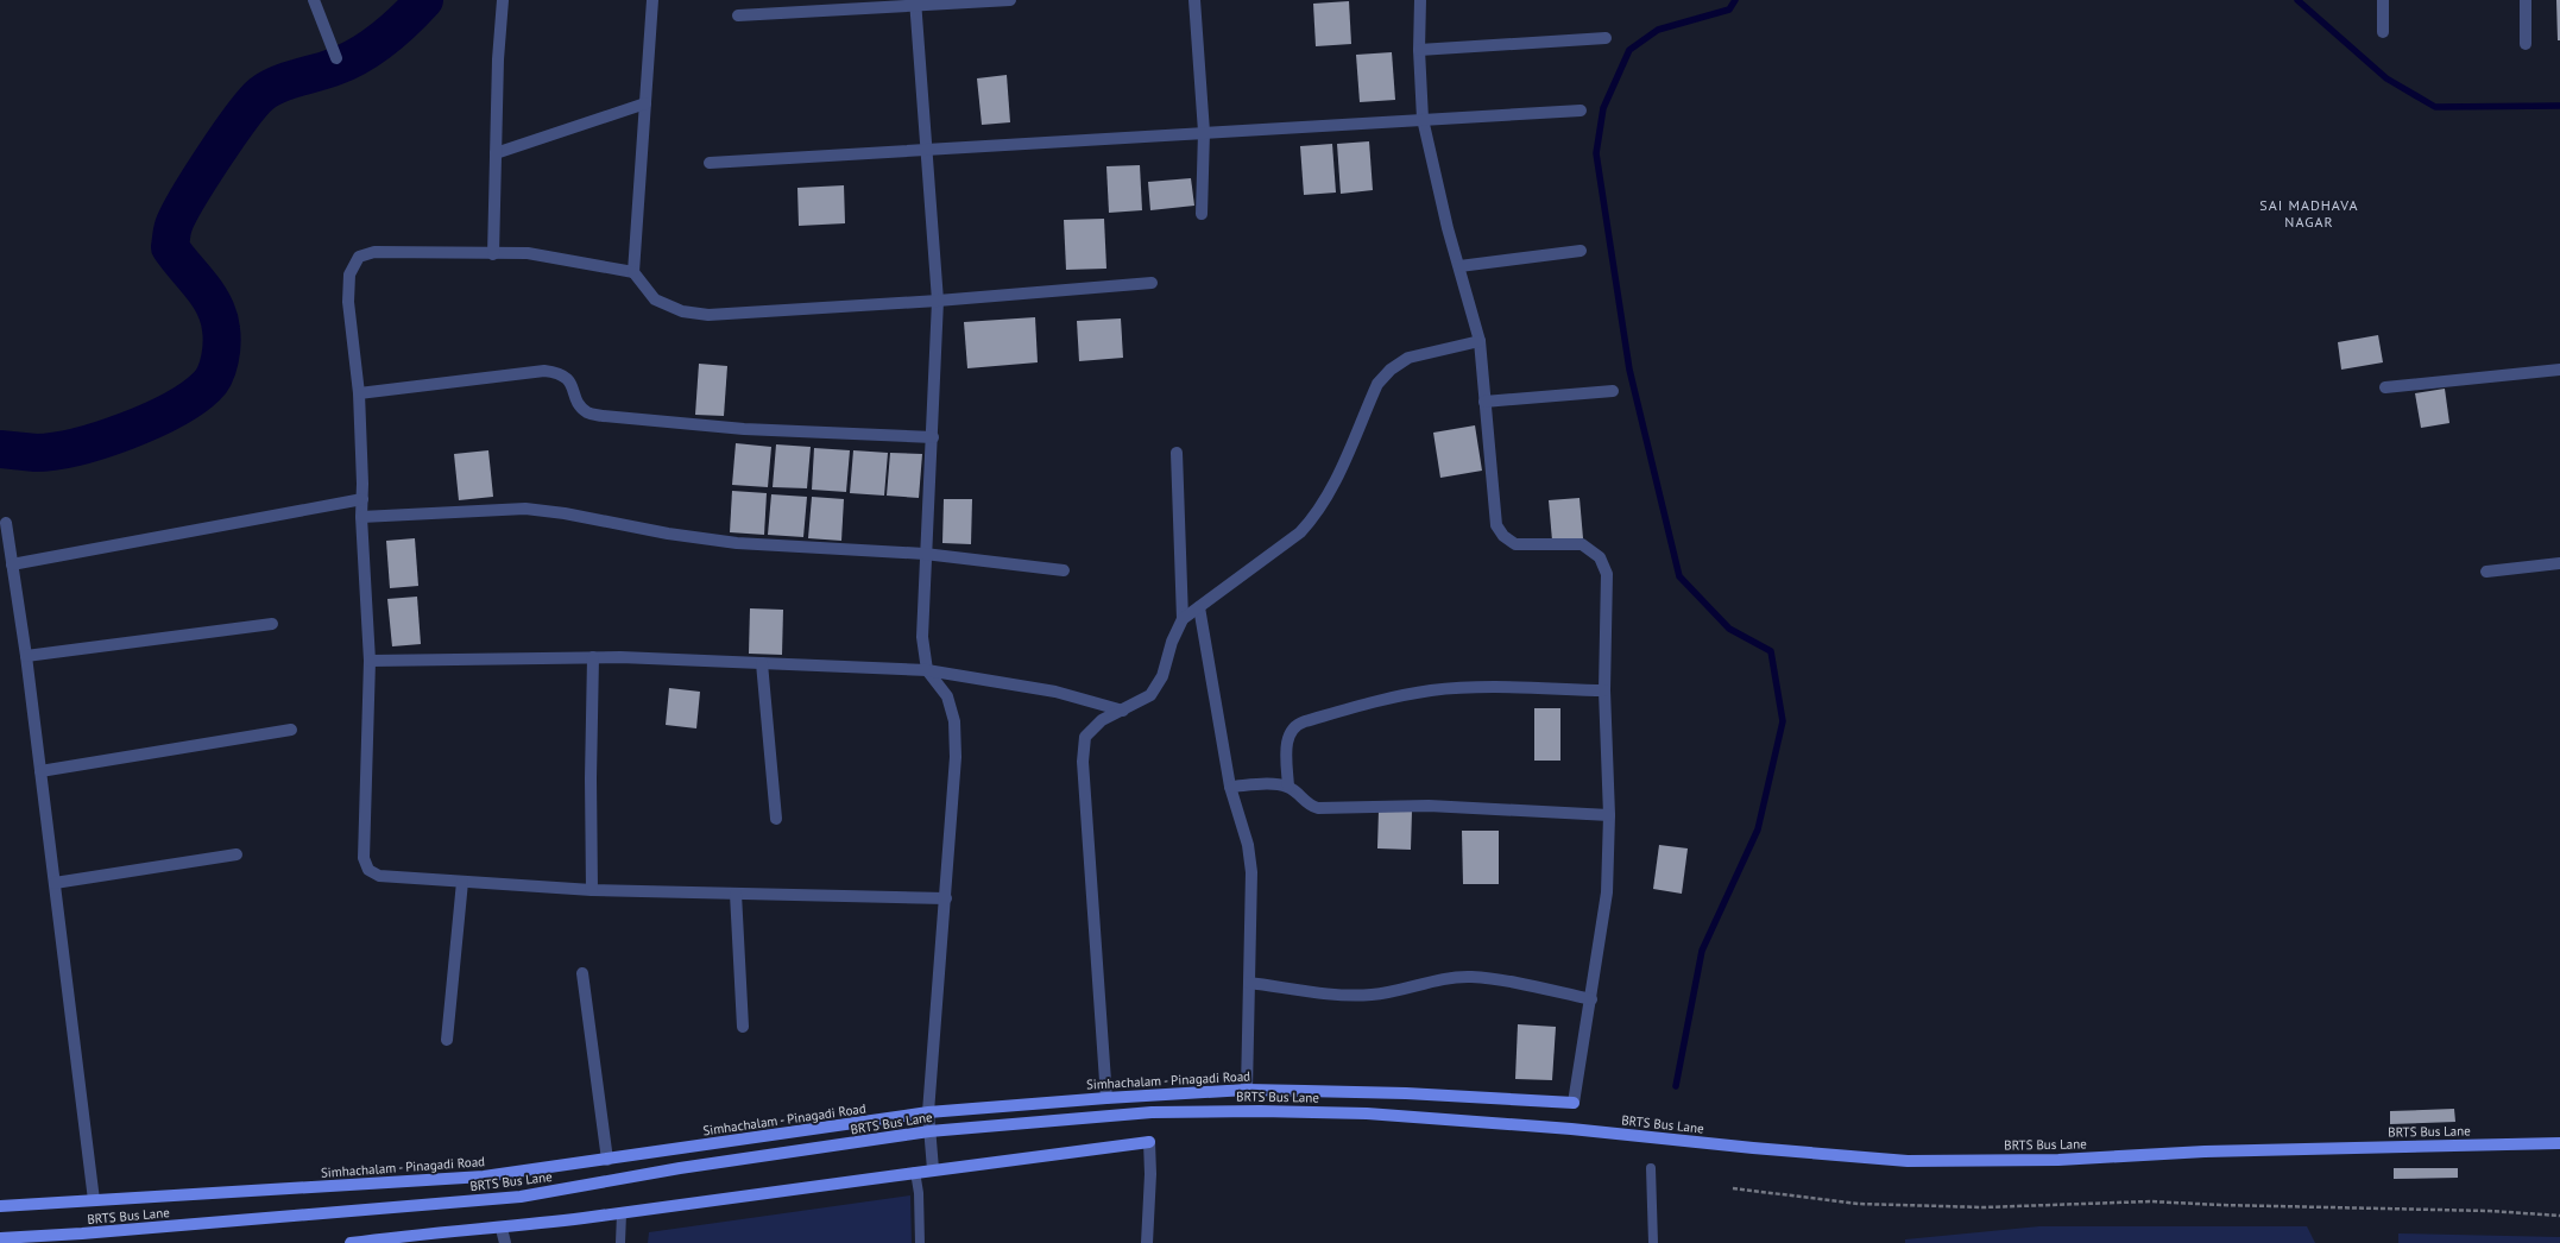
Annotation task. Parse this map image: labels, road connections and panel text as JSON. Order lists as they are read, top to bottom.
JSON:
{
  "streets": {
    "main road": ["Simhachalam - Pinagadi Road", "BRTS Bus Lane"]
  },
  "districts": ["SAI MADHAVA NAGAR"]
}
